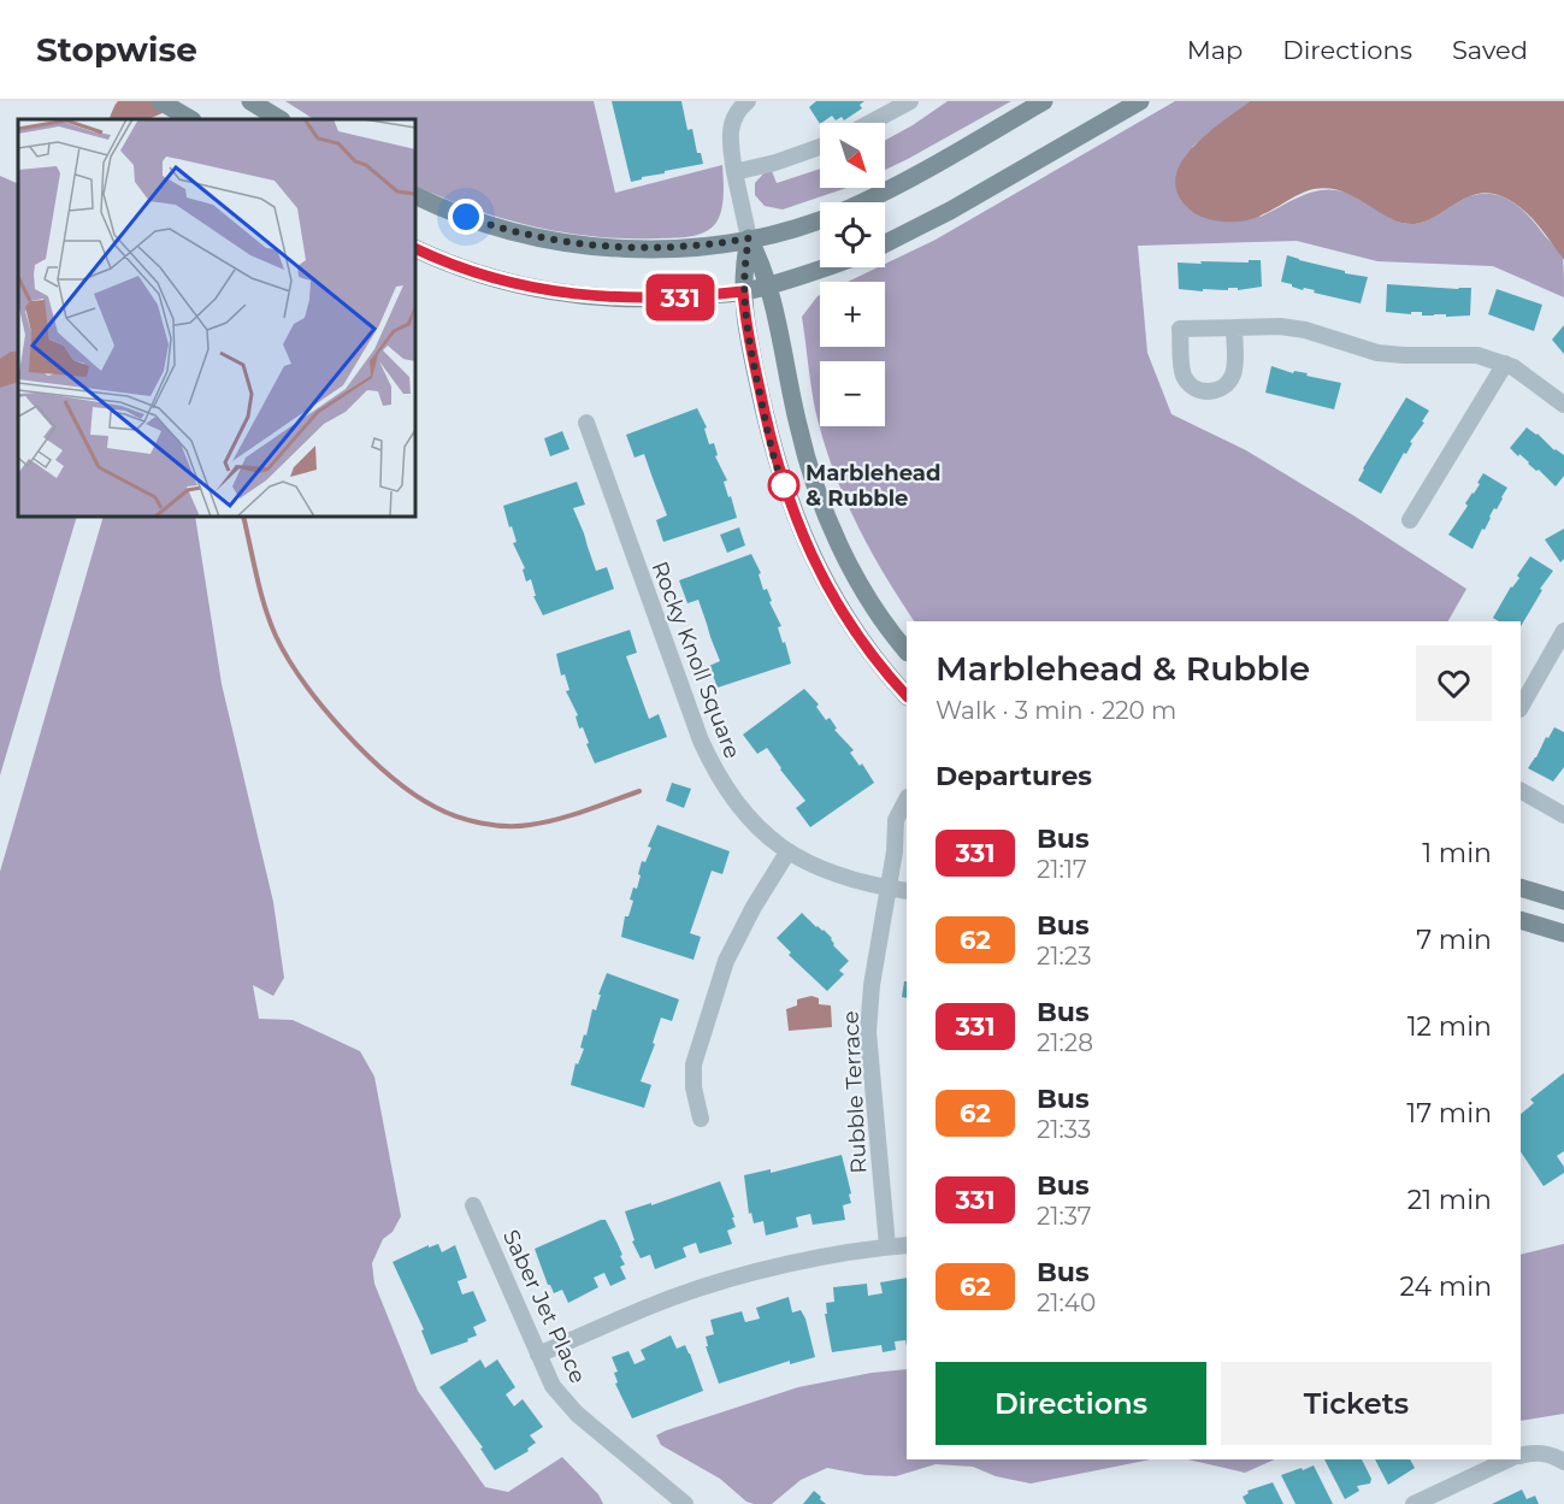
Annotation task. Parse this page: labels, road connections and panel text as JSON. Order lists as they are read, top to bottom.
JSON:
{
  "streets": {
    "street": ["Rocky Knoll Square", "Rubble Terrace", "Saber Jet Place"]
  },
  "crossings": [
    ["Rocky Knoll Square", "Rubble Terrace"]
  ],
  "places": ["Marblehead & Rubble"],
  "lines": ["bus line 331"],
  "north": "bottom right",
  "page": {
    "header": "Stopwise",
    "nav": ["Map", "Directions", "Saved"],
    "on_map": "331",
    "map_buttons": ["+", "−"],
    "heading": [
      ["Marblehead & Rubble", "Walk · 3 min · 220 m"],
      "Departures"
    ],
    "list": [
      {
        "mark": "331",
        "name": "Bus",
        "note": "21:17",
        "value": "1 min"
      },
      {
        "mark": "62",
        "name": "Bus",
        "note": "21:23",
        "value": "7 min"
      },
      {
        "mark": "331",
        "name": "Bus",
        "note": "21:28",
        "value": "12 min"
      },
      {
        "mark": "62",
        "name": "Bus",
        "note": "21:33",
        "value": "17 min"
      },
      {
        "mark": "331",
        "name": "Bus",
        "note": "21:37",
        "value": "21 min"
      },
      {
        "mark": "62",
        "name": "Bus",
        "note": "21:40",
        "value": "24 min"
      }
    ],
    "buttons": ["Directions", "Tickets"]
  }
}
